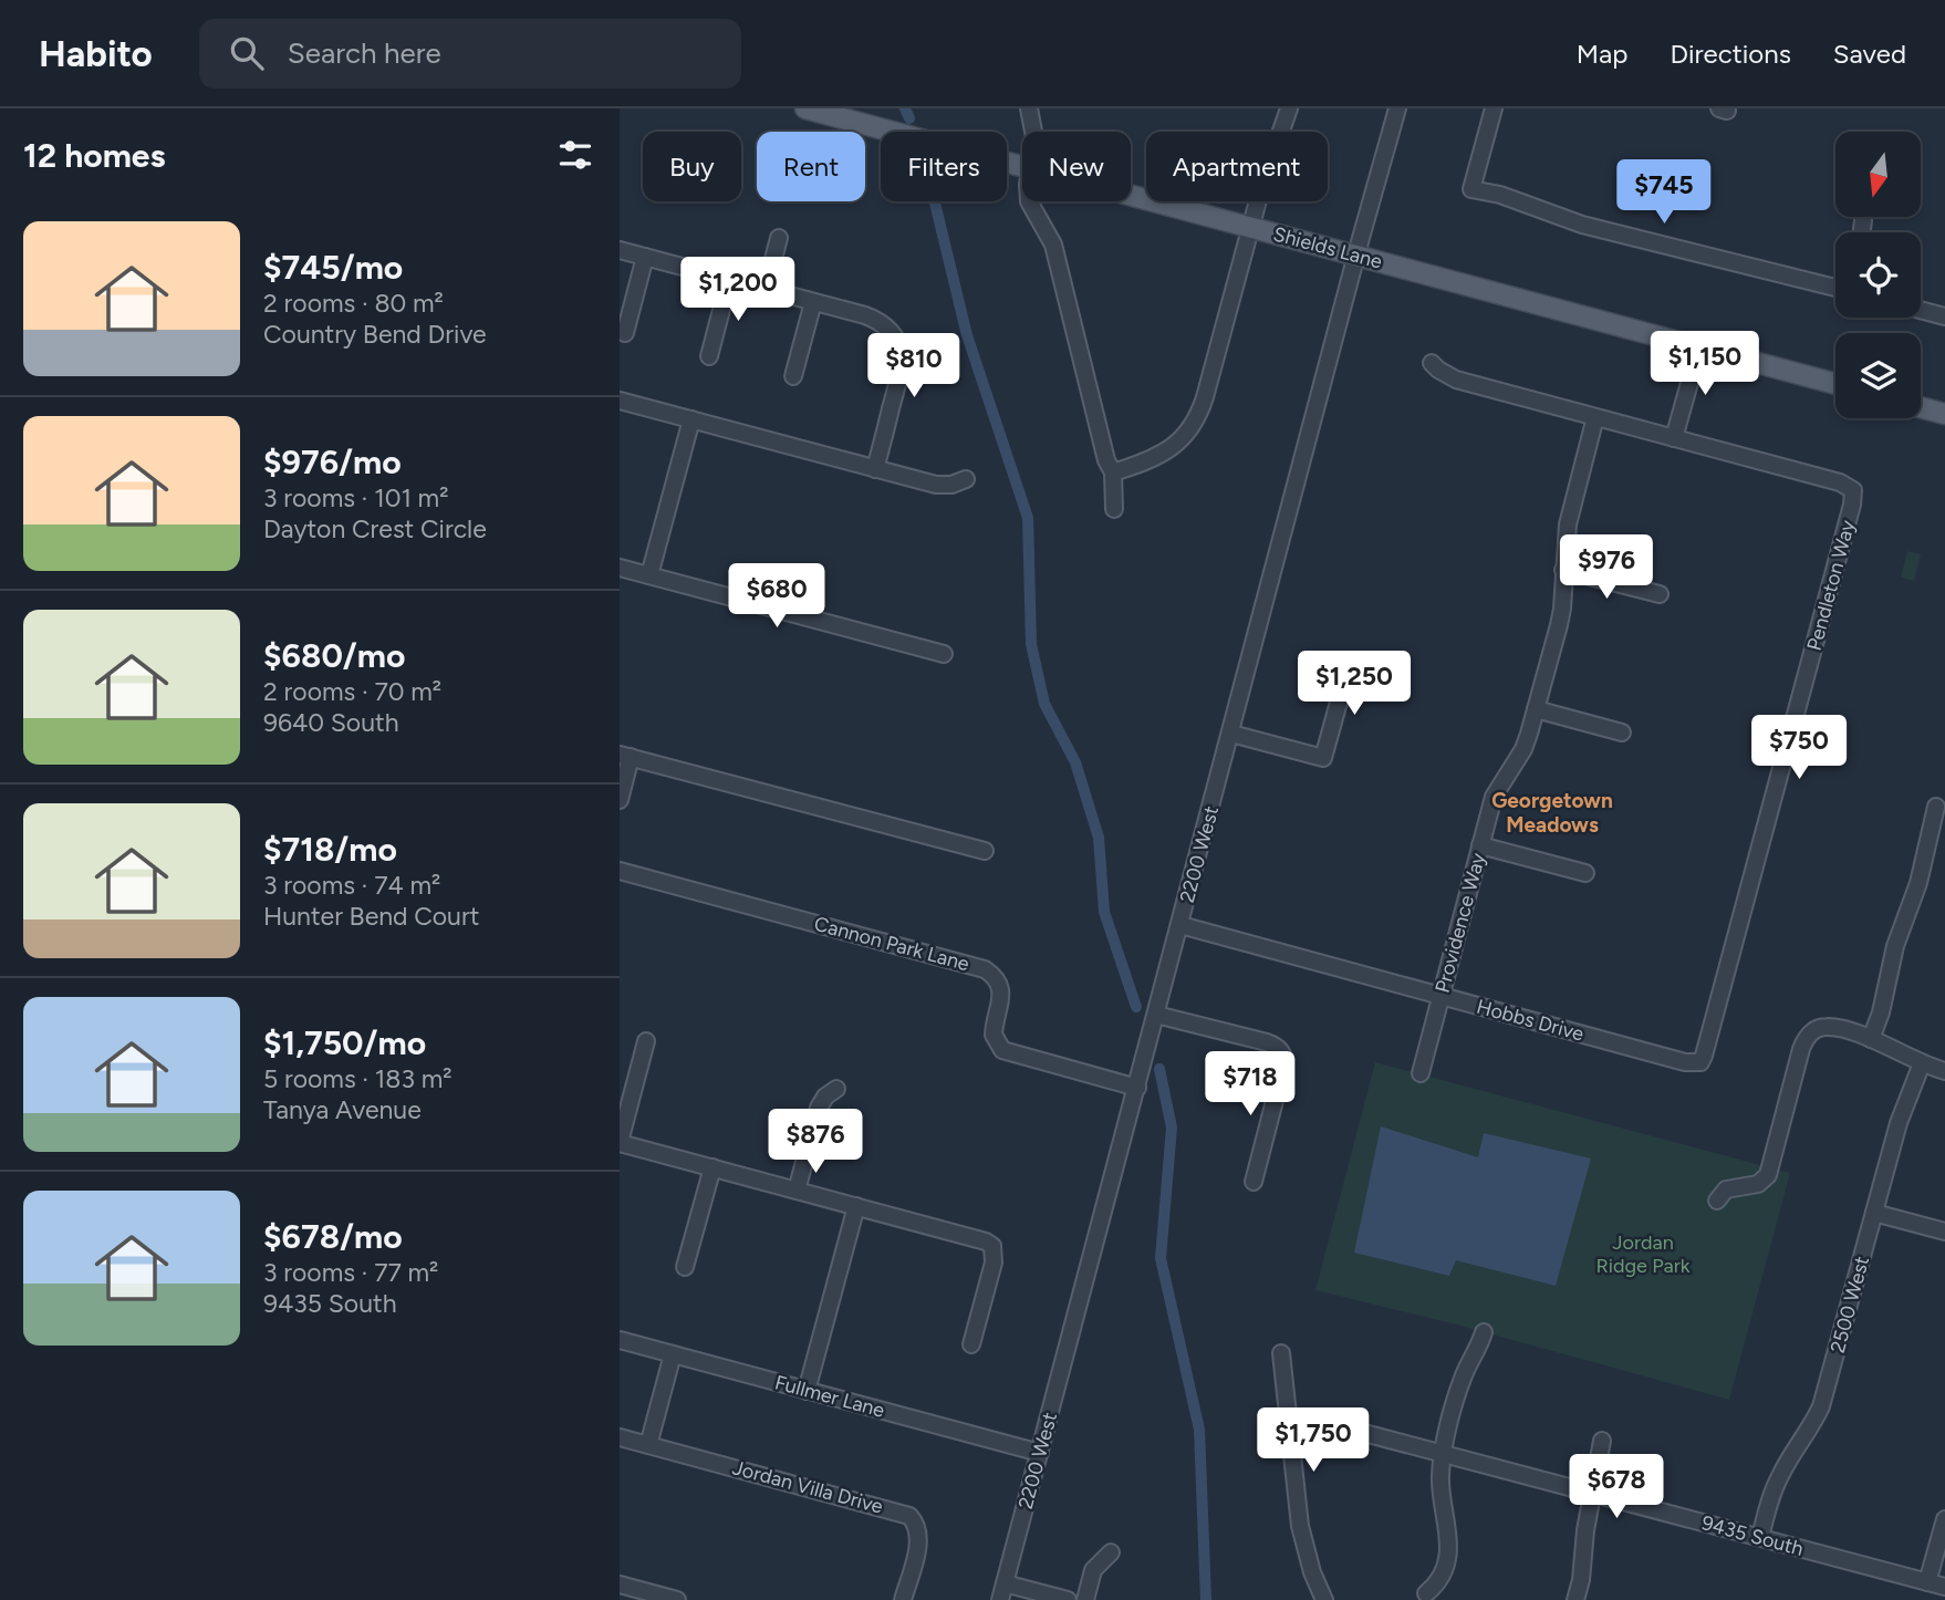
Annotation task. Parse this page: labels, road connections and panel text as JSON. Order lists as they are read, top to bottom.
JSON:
{
  "streets": {
    "main road": ["Shields Lane"],
    "street": [
      "Pendleton Way",
      "2200 West",
      "Providence Way",
      "Cannon Park Lane",
      "Hobbs Drive",
      "2500 West",
      "Fullmer Lane",
      "Jordan Villa Drive",
      "9435 South"
    ]
  },
  "crossings": [
    ["Shields Lane", "2200 West"],
    ["Pendleton Way", "Providence Way"],
    ["Pendleton Way", "Hobbs Drive"],
    ["2200 West", "Cannon Park Lane"],
    ["2200 West", "Hobbs Drive"],
    ["2200 West", "Fullmer Lane"],
    ["Providence Way", "Hobbs Drive"],
    ["2500 West", "9435 South"]
  ],
  "districts": ["Georgetown Meadows"],
  "parks": ["Jordan Ridge Park"],
  "north": "bottom",
  "page": {
    "header": "Habito",
    "search": "Search here",
    "nav": ["Map", "Directions", "Saved"],
    "heading": "12 homes",
    "chip": [
      "Buy",
      "Rent",
      "Filters",
      "New",
      "Apartment"
    ],
    "price": [
      "$745",
      "$1,200",
      "$1,150",
      "$810",
      "$976",
      "$680",
      "$1,250",
      "$750",
      "$718",
      "$876",
      "$1,750",
      "$678"
    ],
    "list": [
      {
        "name": "$745/mo",
        "note": "2 rooms · 80 m² · Country Bend Drive"
      },
      {
        "name": "$976/mo",
        "note": "3 rooms · 101 m² · Dayton Crest Circle"
      },
      {
        "name": "$680/mo",
        "note": "2 rooms · 70 m² · 9640 South"
      },
      {
        "name": "$718/mo",
        "note": "3 rooms · 74 m² · Hunter Bend Court"
      },
      {
        "name": "$1,750/mo",
        "note": "5 rooms · 183 m² · Tanya Avenue"
      },
      {
        "name": "$678/mo",
        "note": "3 rooms · 77 m² · 9435 South"
      }
    ]
  }
}
